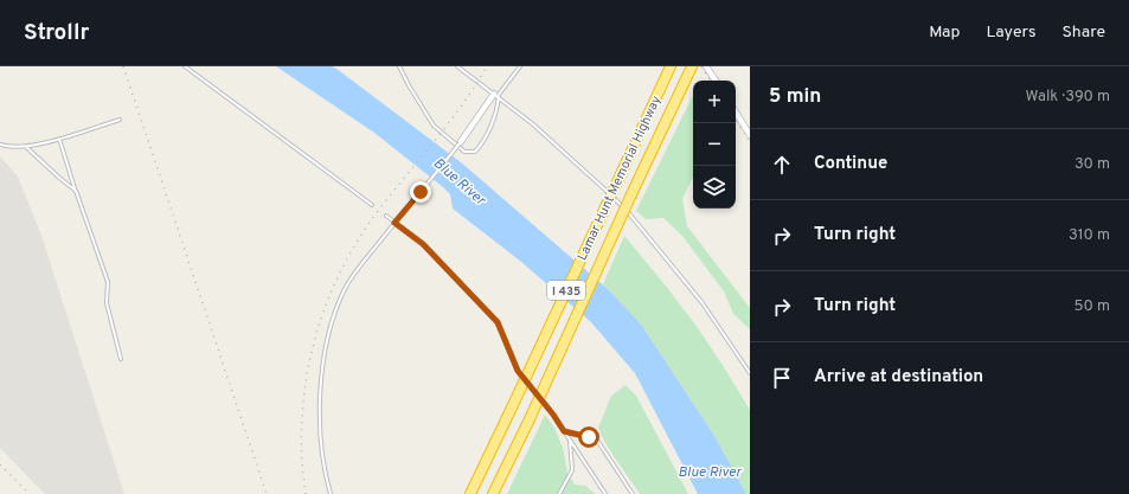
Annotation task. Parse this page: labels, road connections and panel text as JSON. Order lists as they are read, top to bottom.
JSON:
{
  "streets": {
    "highway": ["Lamar Hunt Memorial Highway", "I 435"]
  },
  "water": ["Blue River"],
  "page": {
    "header": "Strollr",
    "nav": ["Map", "Layers", "Share"],
    "heading": ["5 min", "Walk · 390 m"],
    "map_buttons": ["+", "−"],
    "list": [
      ["Continue", "30 m"],
      ["Turn right", "310 m"],
      ["Turn right", "50 m"],
      "Arrive at destination"
    ]
  }
}
